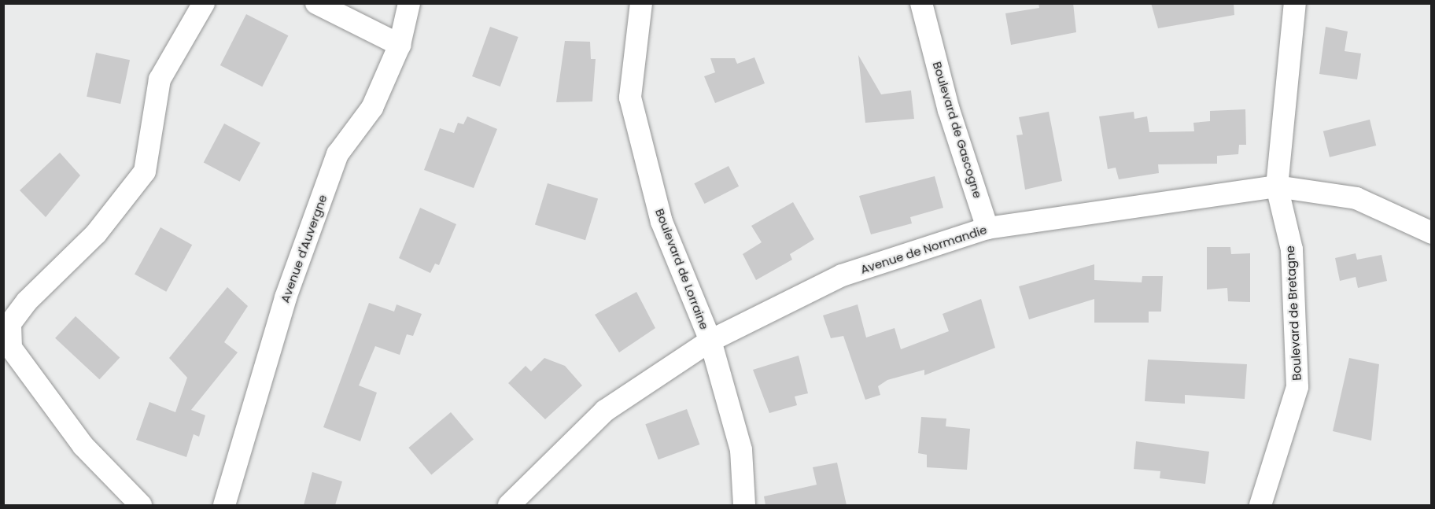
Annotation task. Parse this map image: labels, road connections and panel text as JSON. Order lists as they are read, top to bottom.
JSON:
{
  "streets": {
    "street": [
      "Boulevard de Gascogne",
      "Avenue d'Auvergne",
      "Avenue de Normandie",
      "Boulevard de Lorraine",
      "Boulevard de Bretagne"
    ]
  },
  "crossings": [
    ["Boulevard de Gascogne", "Avenue de Normandie"],
    ["Avenue de Normandie", "Boulevard de Lorraine"],
    ["Avenue de Normandie", "Boulevard de Bretagne"]
  ]
}
